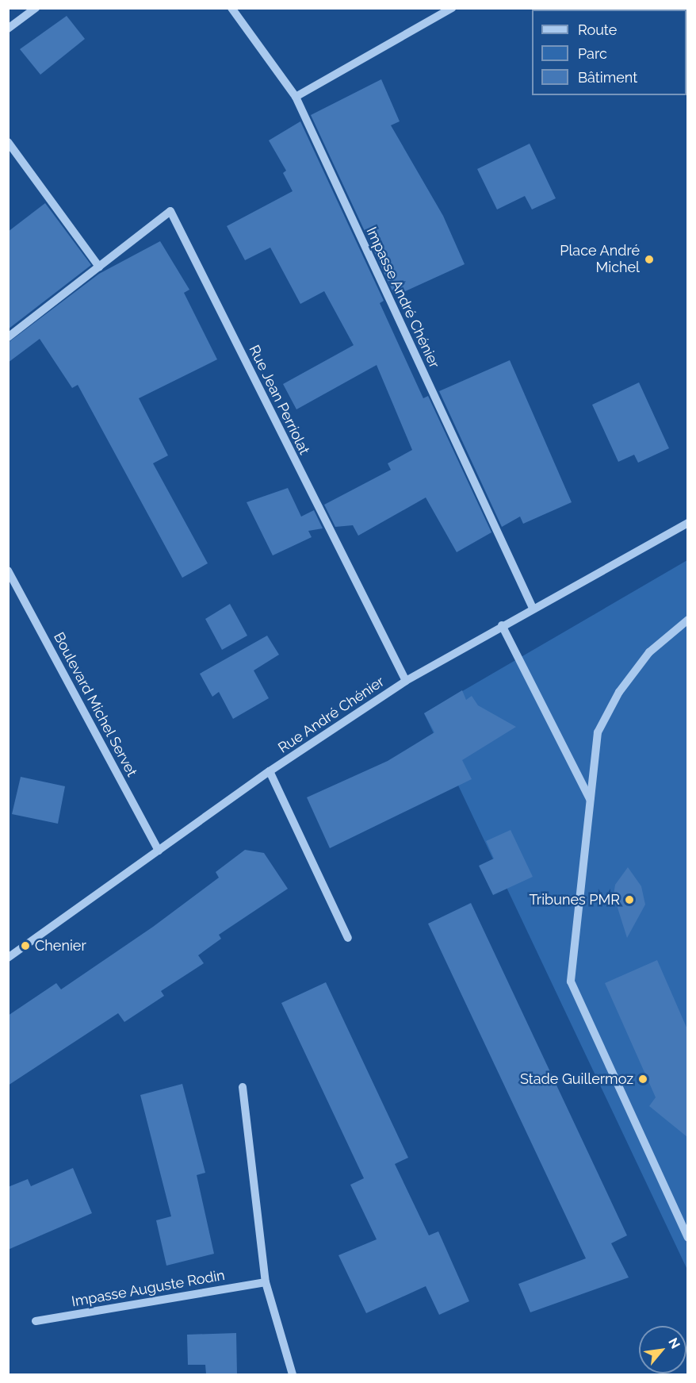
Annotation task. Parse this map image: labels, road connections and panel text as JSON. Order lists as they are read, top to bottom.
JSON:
{
  "streets": {
    "street": [
      "Impasse André Chénier",
      "Rue Jean Perriolat",
      "Boulevard Michel Servet",
      "Rue André Chénier",
      "Impasse Auguste Rodin"
    ]
  },
  "crossings": [
    ["Impasse André Chénier", "Rue André Chénier"],
    ["Rue Jean Perriolat", "Rue André Chénier"],
    ["Boulevard Michel Servet", "Rue André Chénier"]
  ],
  "places": [
    "Place André Michel",
    "Tribunes PMR",
    "Chenier",
    "Stade Guillermoz"
  ],
  "legend": ["Route", "Parc", "Bâtiment"],
  "north": "top right"
}
